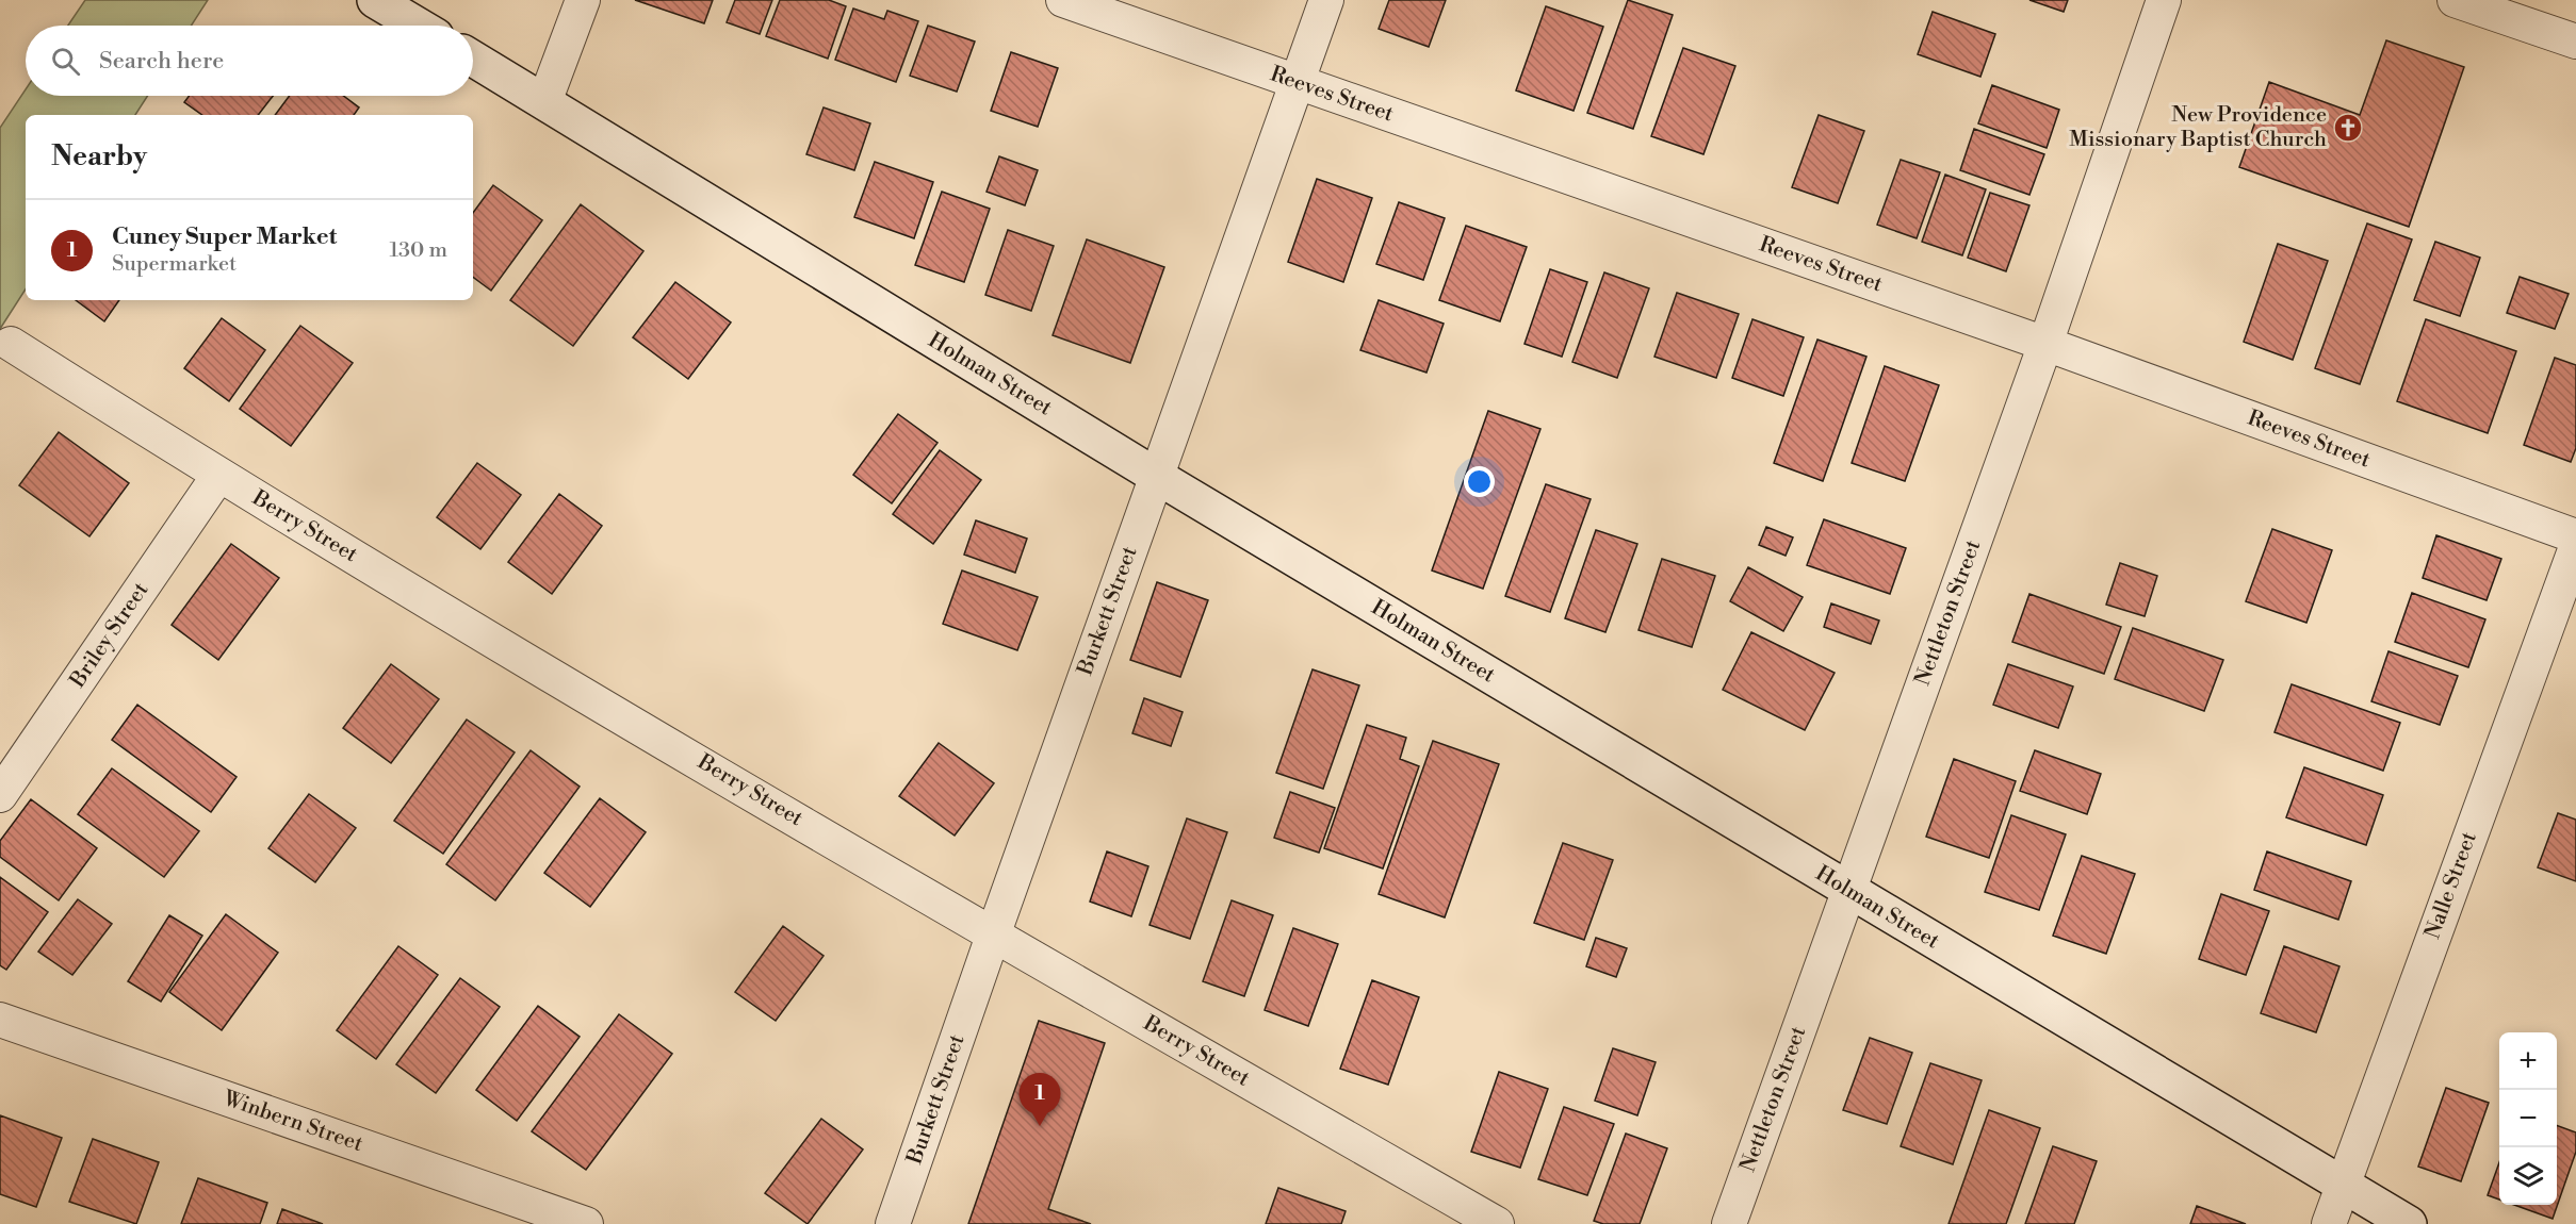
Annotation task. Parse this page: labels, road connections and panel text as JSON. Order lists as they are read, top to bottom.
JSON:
{
  "streets": {
    "street": [
      "Reeves Street",
      "Holman Street",
      "Berry Street",
      "Burkett Street",
      "Nettleton Street",
      "Briley Street",
      "Nalle Street",
      "Winbern Street"
    ]
  },
  "crossings": [
    ["Reeves Street", "Burkett Street"],
    ["Reeves Street", "Nettleton Street"],
    ["Holman Street", "Burkett Street"],
    ["Holman Street", "Nettleton Street"],
    ["Holman Street", "Nalle Street"],
    ["Berry Street", "Burkett Street"],
    ["Berry Street", "Briley Street"]
  ],
  "places": {
    "church": ["New Providence Missionary Baptist Church"]
  },
  "page": {
    "search": "Search here",
    "heading": "Nearby",
    "list": [
      {
        "mark": "1",
        "name": "Cuney Super Market",
        "note": "Supermarket",
        "value": "130 m"
      }
    ],
    "map_buttons": ["+", "−"],
    "pins": "1"
  }
}
